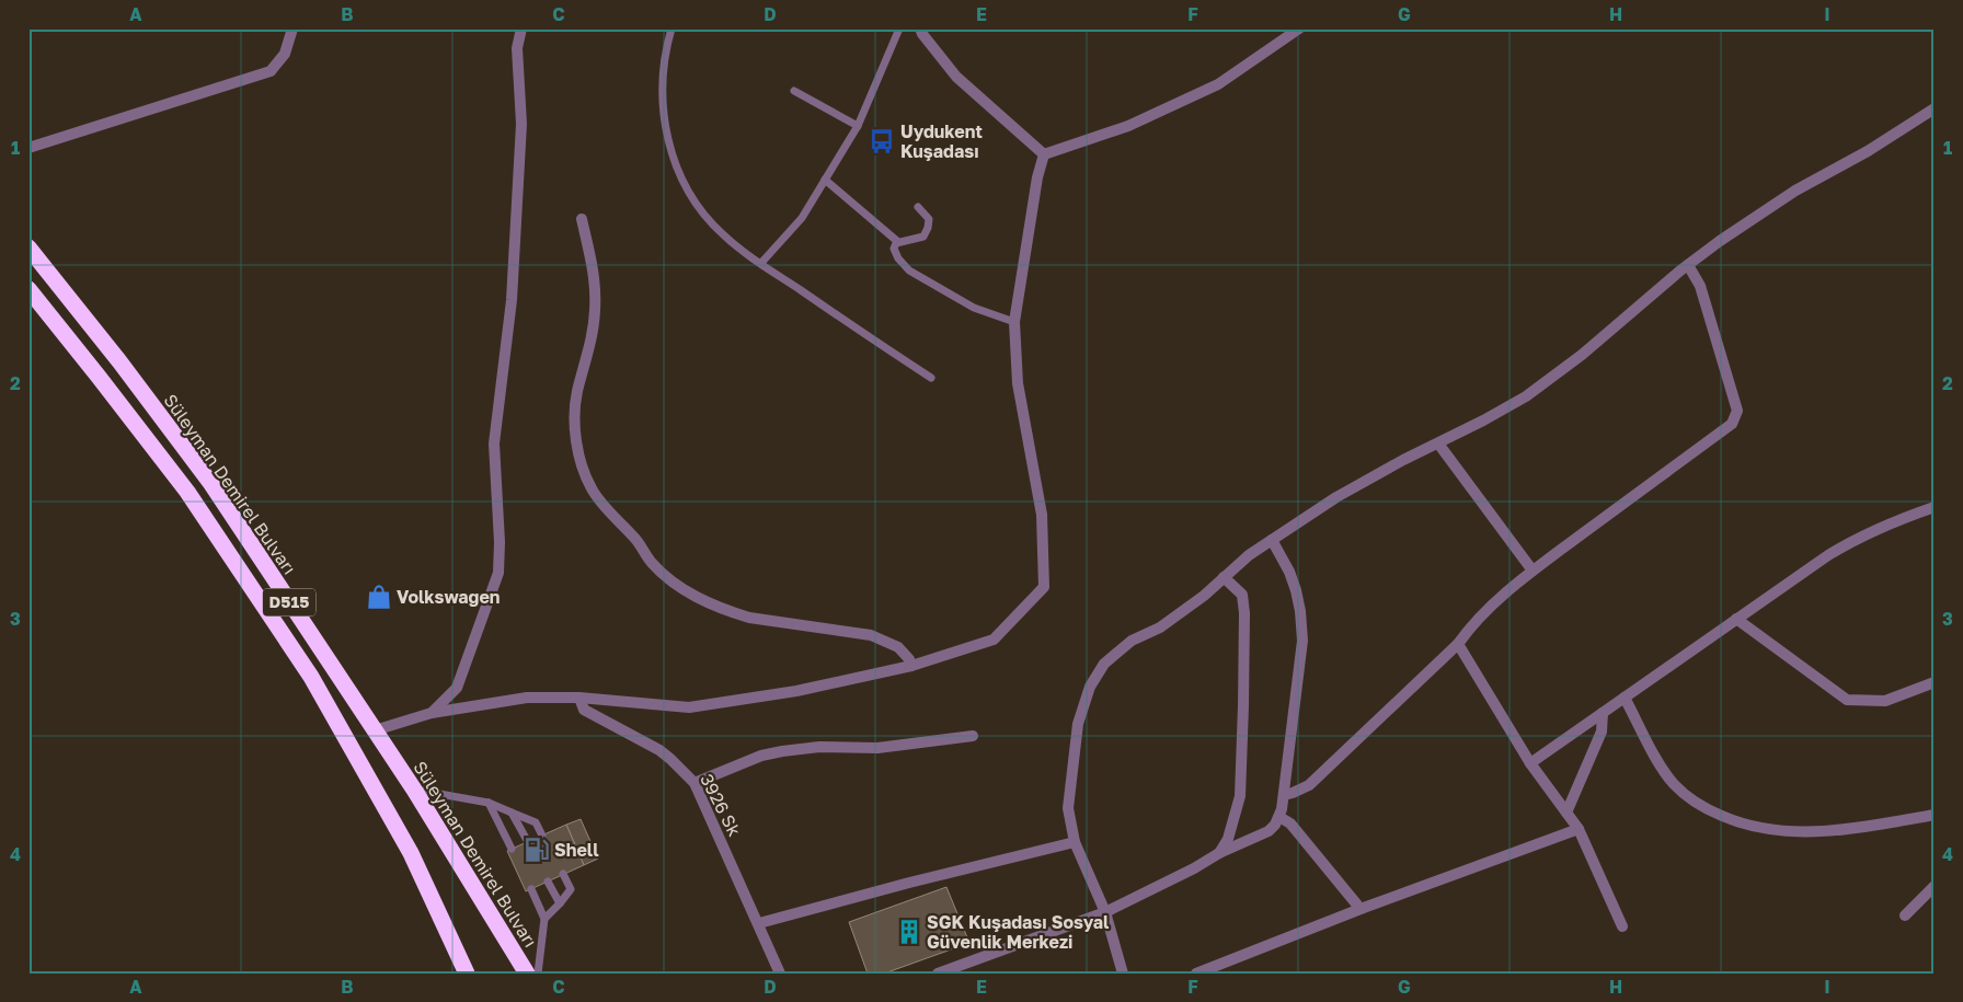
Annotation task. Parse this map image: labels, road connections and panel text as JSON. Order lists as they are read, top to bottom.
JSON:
{
  "streets": {
    "highway": ["Süleyman Demirel Bulvarı", "D515"],
    "street": ["3926 Sk"]
  },
  "places": {
    "bus stop": ["Uydukent Kuşadası"],
    "shop": ["Volkswagen"],
    "fuel station": ["Shell"],
    "building": ["SGK Kuşadası Sosyal Güvenlik Merkezi"]
  },
  "grid": {
    "columns": [
      "A",
      "B",
      "C",
      "D",
      "E",
      "F",
      "G",
      "H",
      "I"
    ],
    "rows": [
      "1",
      "2",
      "3",
      "4"
    ]
  }
}
